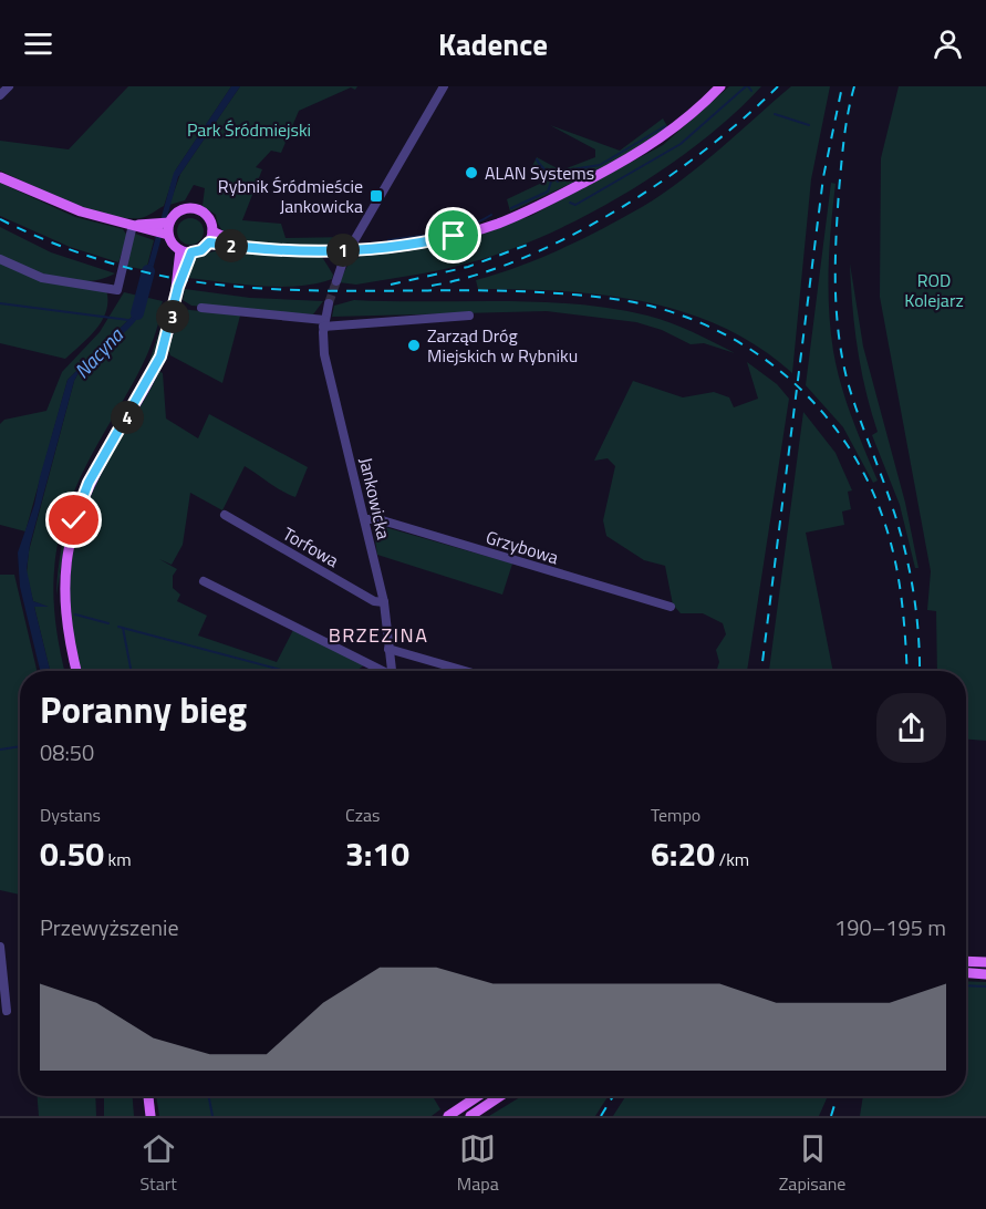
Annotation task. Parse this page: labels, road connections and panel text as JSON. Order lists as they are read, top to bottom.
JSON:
{
  "streets": {
    "street": ["Jankowicka", "Torfowa", "Grzybowa"]
  },
  "crossings": [
    ["Jankowicka", "Torfowa"],
    ["Jankowicka", "Grzybowa"]
  ],
  "districts": ["BRZEZINA"],
  "water": ["Nacyna"],
  "parks": ["Park Śródmiejski", "ROD Kolejarz"],
  "places": {
    "other": ["ALAN Systems", "Zarząd Dróg Miejskich w Rybniku"],
    "transit": ["Rybnik Śródmieście Jankowicka"]
  },
  "page": {
    "header": "Kadence",
    "pins": [
      "2",
      "1",
      "3",
      "4"
    ],
    "heading": ["Poranny bieg", "08:50"],
    "stats": [
      ["Dystans", "0.50 km"],
      ["Czas", "3:10"],
      ["Tempo", "6:20 /km"]
    ],
    "chart": ["Przewyższenie", "190–195 m"],
    "tabs": ["Start", "Mapa", "Zapisane"]
  }
}
